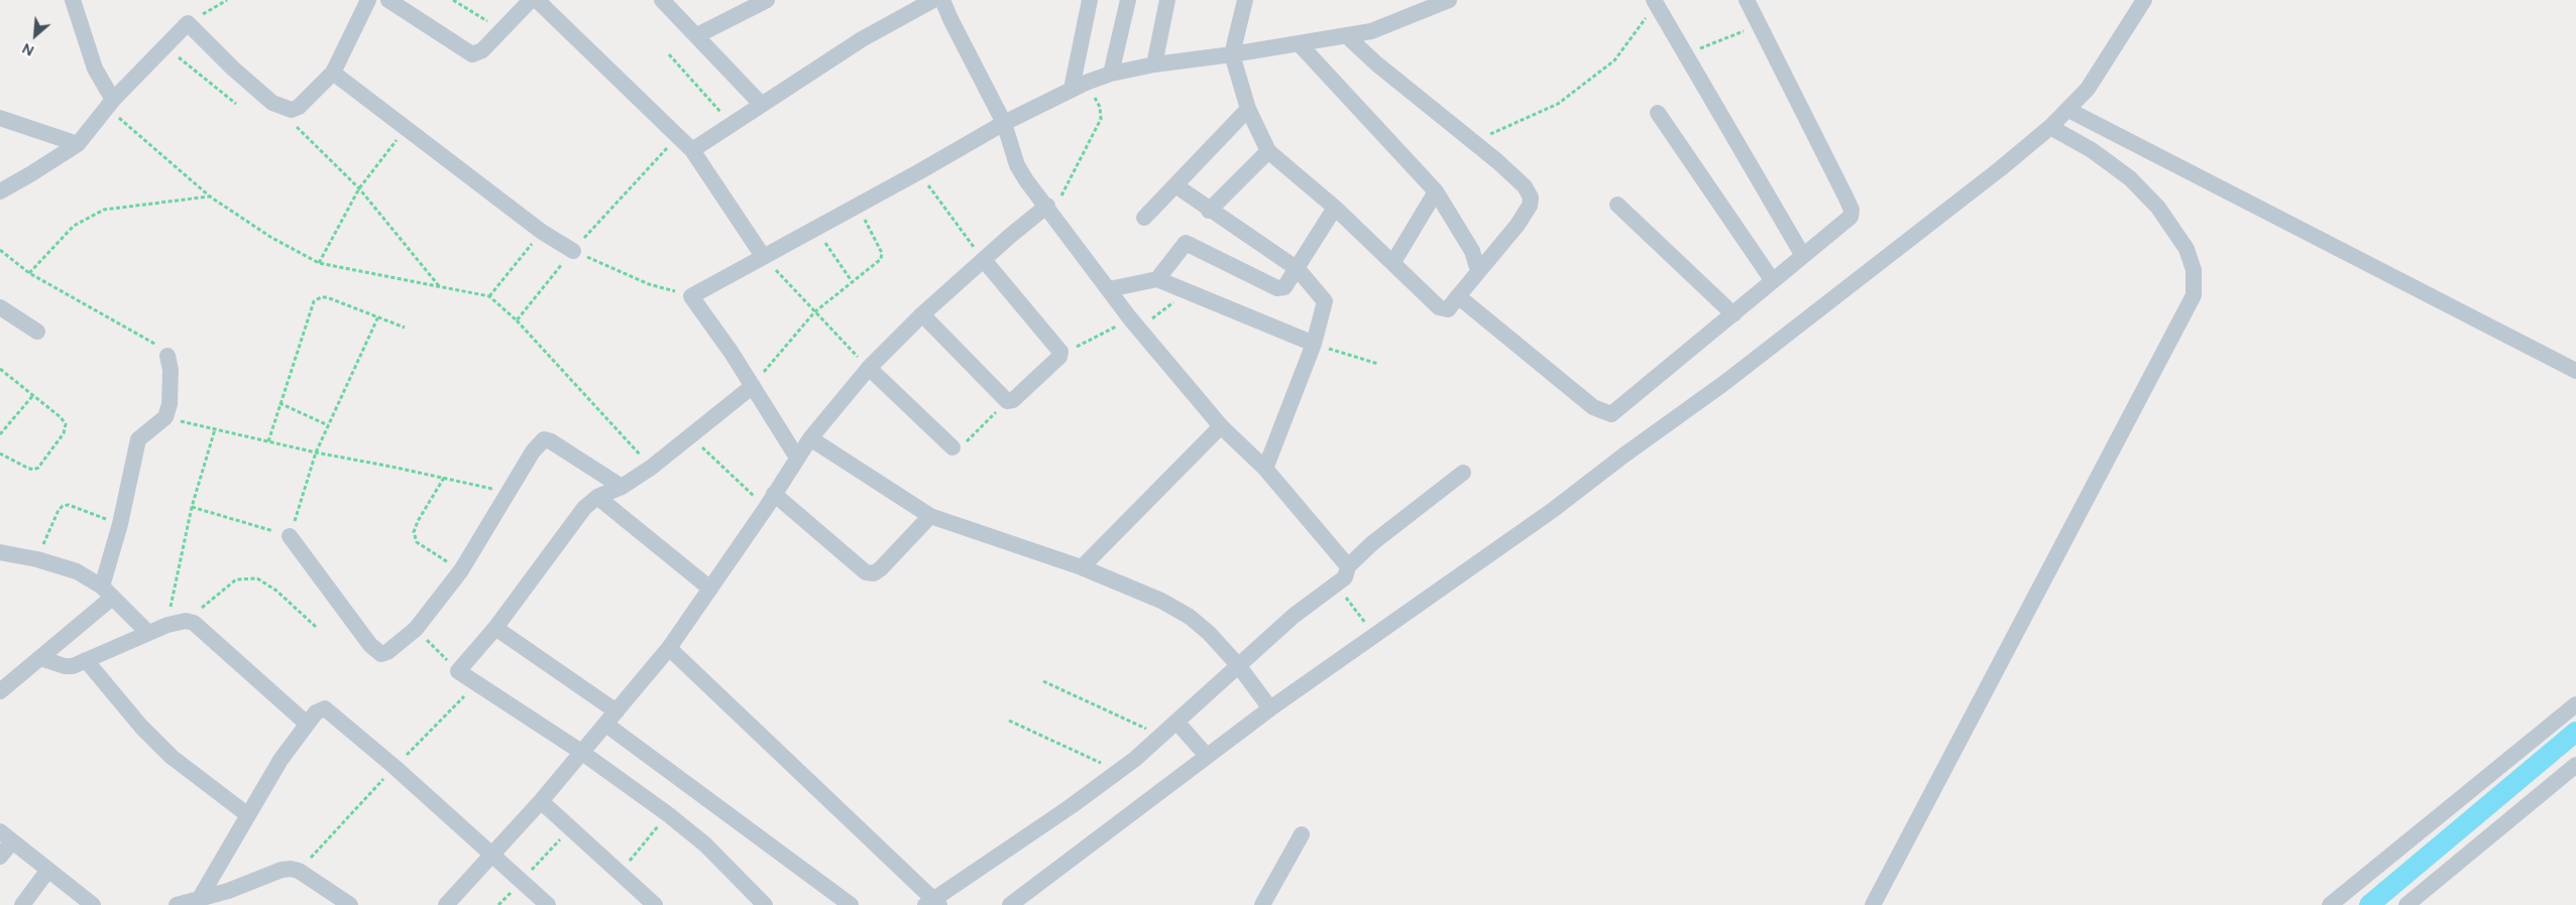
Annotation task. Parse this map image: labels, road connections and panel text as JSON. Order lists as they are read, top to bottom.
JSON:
{
  "north": "bottom left"
}
